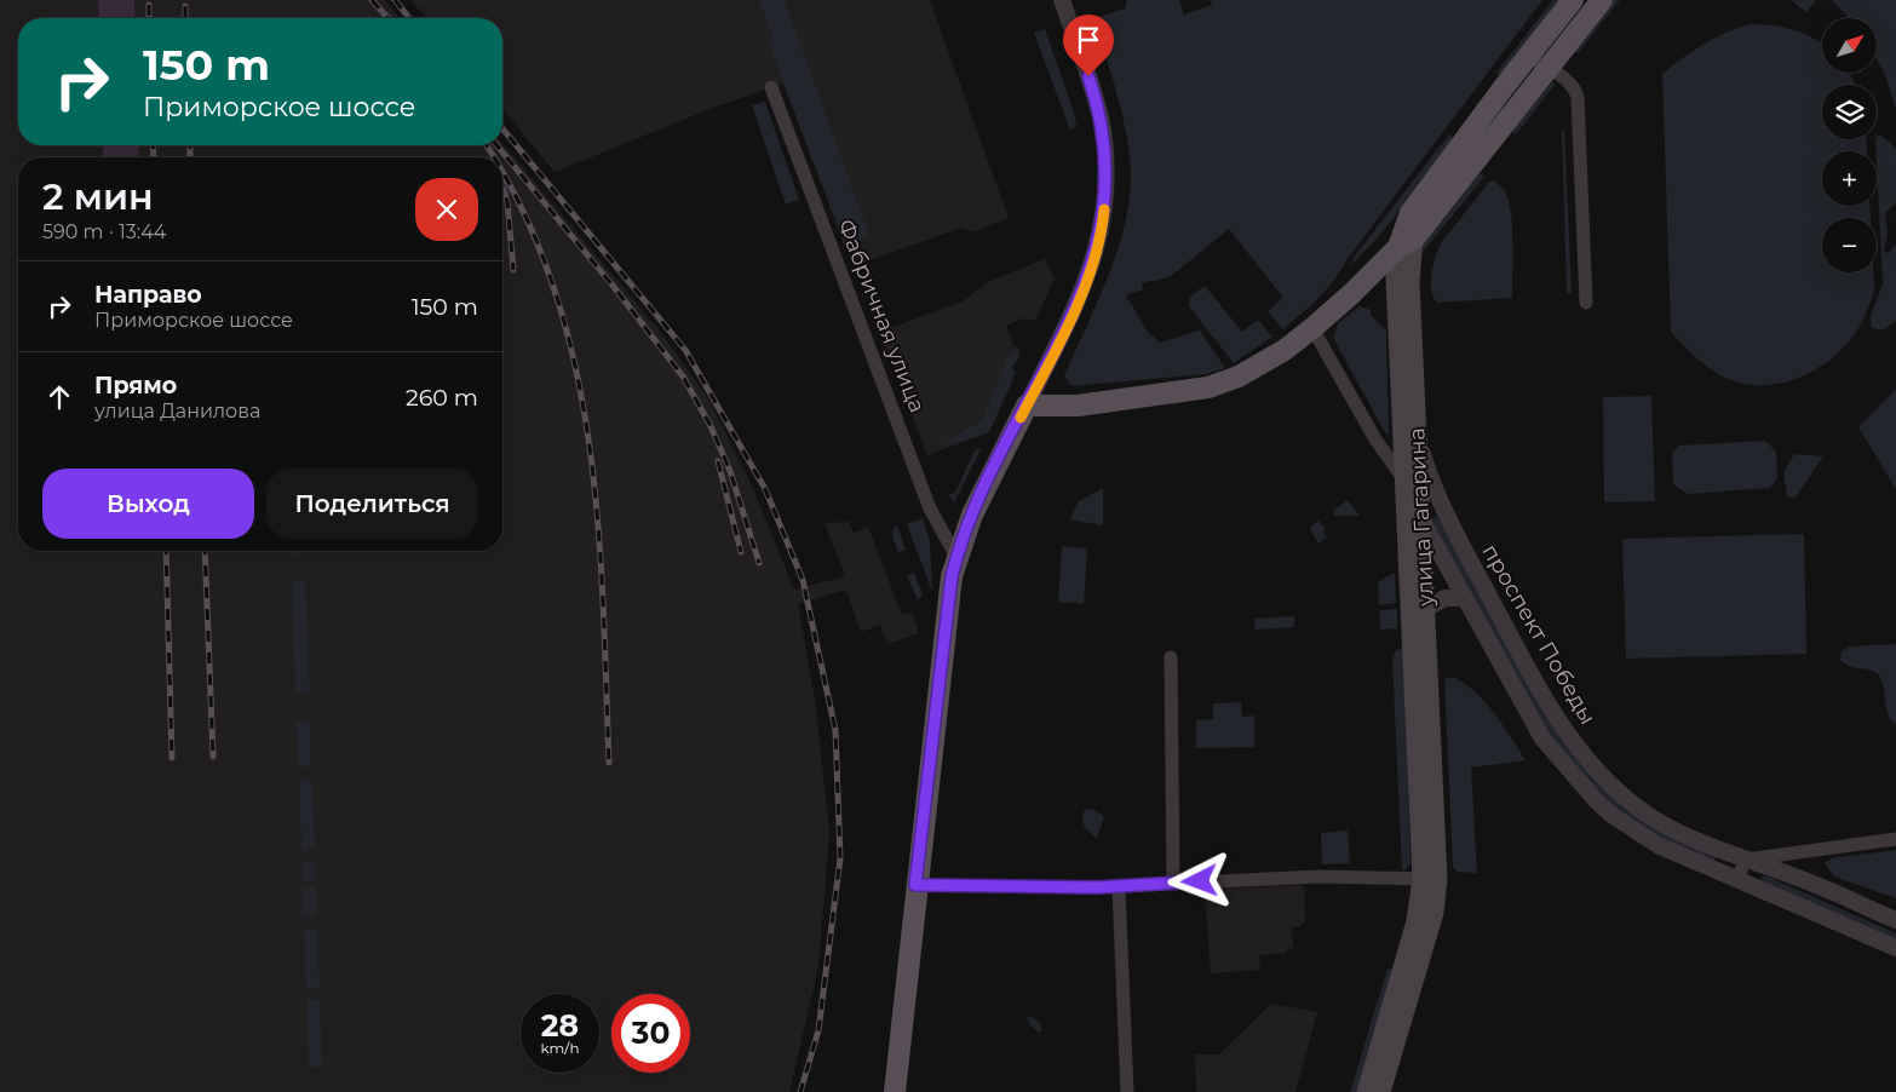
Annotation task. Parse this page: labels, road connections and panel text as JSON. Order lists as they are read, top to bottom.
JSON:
{
  "streets": {
    "main road": ["улица Гагарина"],
    "street": ["Фабричная улица", "проспект Победы"]
  },
  "crossings": [
    ["улица Гагарина", "проспект Победы"]
  ],
  "north": "top right",
  "page": {
    "map_buttons": ["+", "−"],
    "turn": ["150 m", "Приморское шоссе"],
    "heading": ["2 мин", "590 m · 13:44"],
    "list": [
      {
        "name": "Направо",
        "note": "Приморское шоссе",
        "value": "150 m"
      },
      {
        "name": "Прямо",
        "note": "улица Данилова",
        "value": "260 m"
      }
    ],
    "buttons": ["Выход", "Поделиться"],
    "speed": "28 km/h",
    "limit": "30"
  }
}
